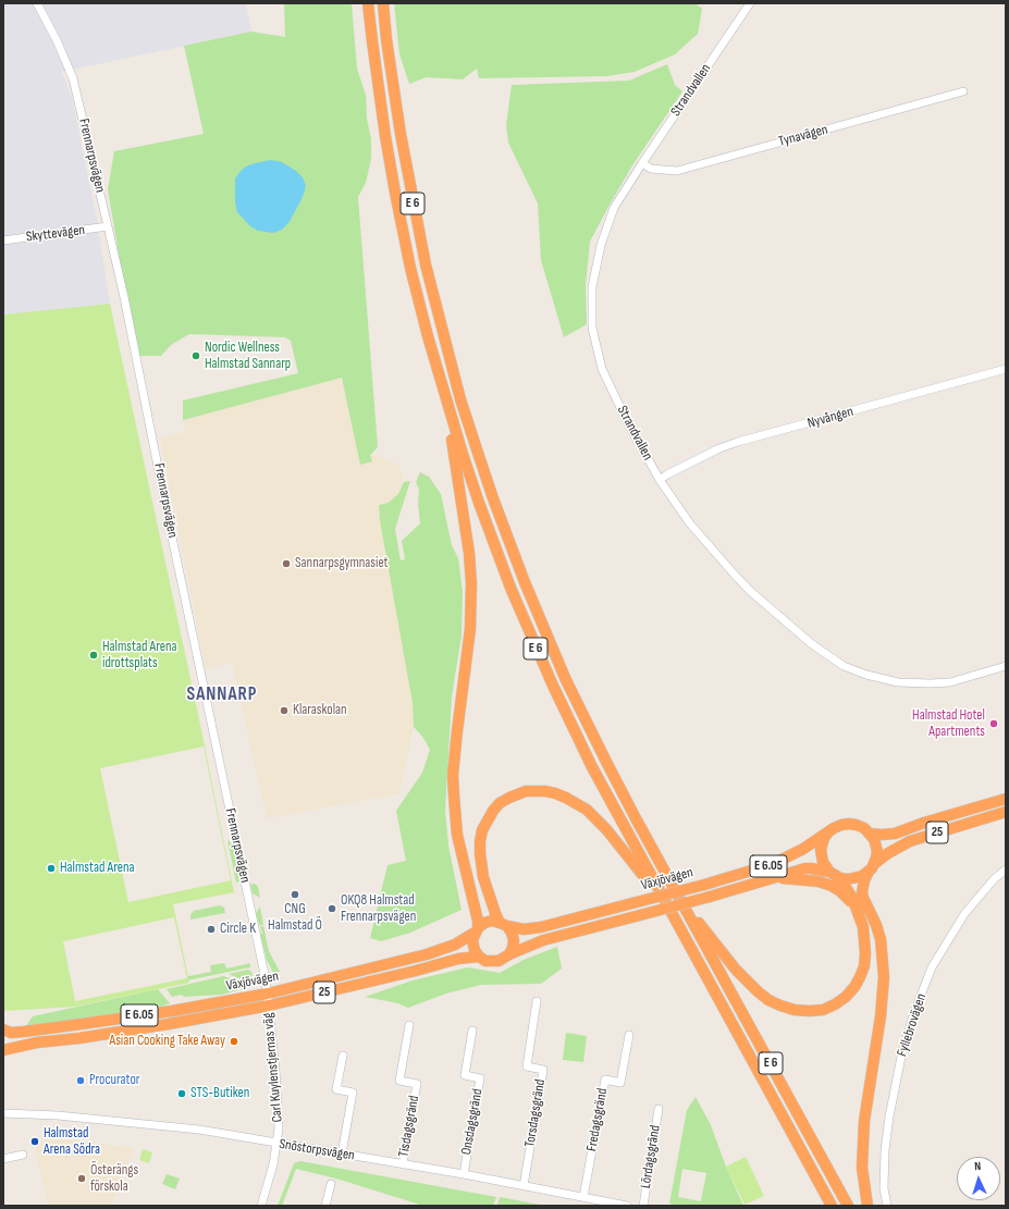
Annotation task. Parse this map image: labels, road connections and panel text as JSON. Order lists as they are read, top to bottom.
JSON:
{
  "streets": {
    "highway": [
      "E 6",
      "25",
      "E 6.05",
      "Växjövägen"
    ],
    "street": [
      "Strandvallen",
      "Tynavägen",
      "Frennarpsvägen",
      "Skyttevägen",
      "Nyvången",
      "Fyllebrovägen",
      "Carl Kuylenstjernas väg",
      "Torsdagsgränd",
      "Fredagsgränd",
      "Onsdagsgränd",
      "Tisdagsgränd",
      "Snöstorpsvägen",
      "Lördagsgränd"
    ]
  },
  "crossings": [
    ["Strandvallen", "Tynavägen"],
    ["Strandvallen", "Nyvången"],
    ["Frennarpsvägen", "Skyttevägen"],
    ["Frennarpsvägen", "Växjövägen"],
    ["Frennarpsvägen", "Carl Kuylenstjernas väg"],
    ["25", "Växjövägen"],
    ["Växjövägen", "Carl Kuylenstjernas väg"],
    ["Carl Kuylenstjernas väg", "Snöstorpsvägen"],
    ["Torsdagsgränd", "Snöstorpsvägen"],
    ["Fredagsgränd", "Snöstorpsvägen"],
    ["Onsdagsgränd", "Snöstorpsvägen"],
    ["Tisdagsgränd", "Snöstorpsvägen"]
  ],
  "districts": ["SANNARP"],
  "places": [
    "Nordic Wellness Halmstad Sannarp",
    "Sannarpsgymnasiet",
    "Halmstad Arena idrottsplats",
    "Klaraskolan",
    "Halmstad Hotel Apartments",
    "Halmstad Arena",
    "CNG Halmstad Ö",
    "OKQ8 Halmstad Frennarpsvägen",
    "Circle K",
    "Asian Cooking Take Away",
    "Procurator",
    "STS-Butiken",
    "Halmstad Arena Södra",
    "Österängs förskola"
  ],
  "north": "top"
}
